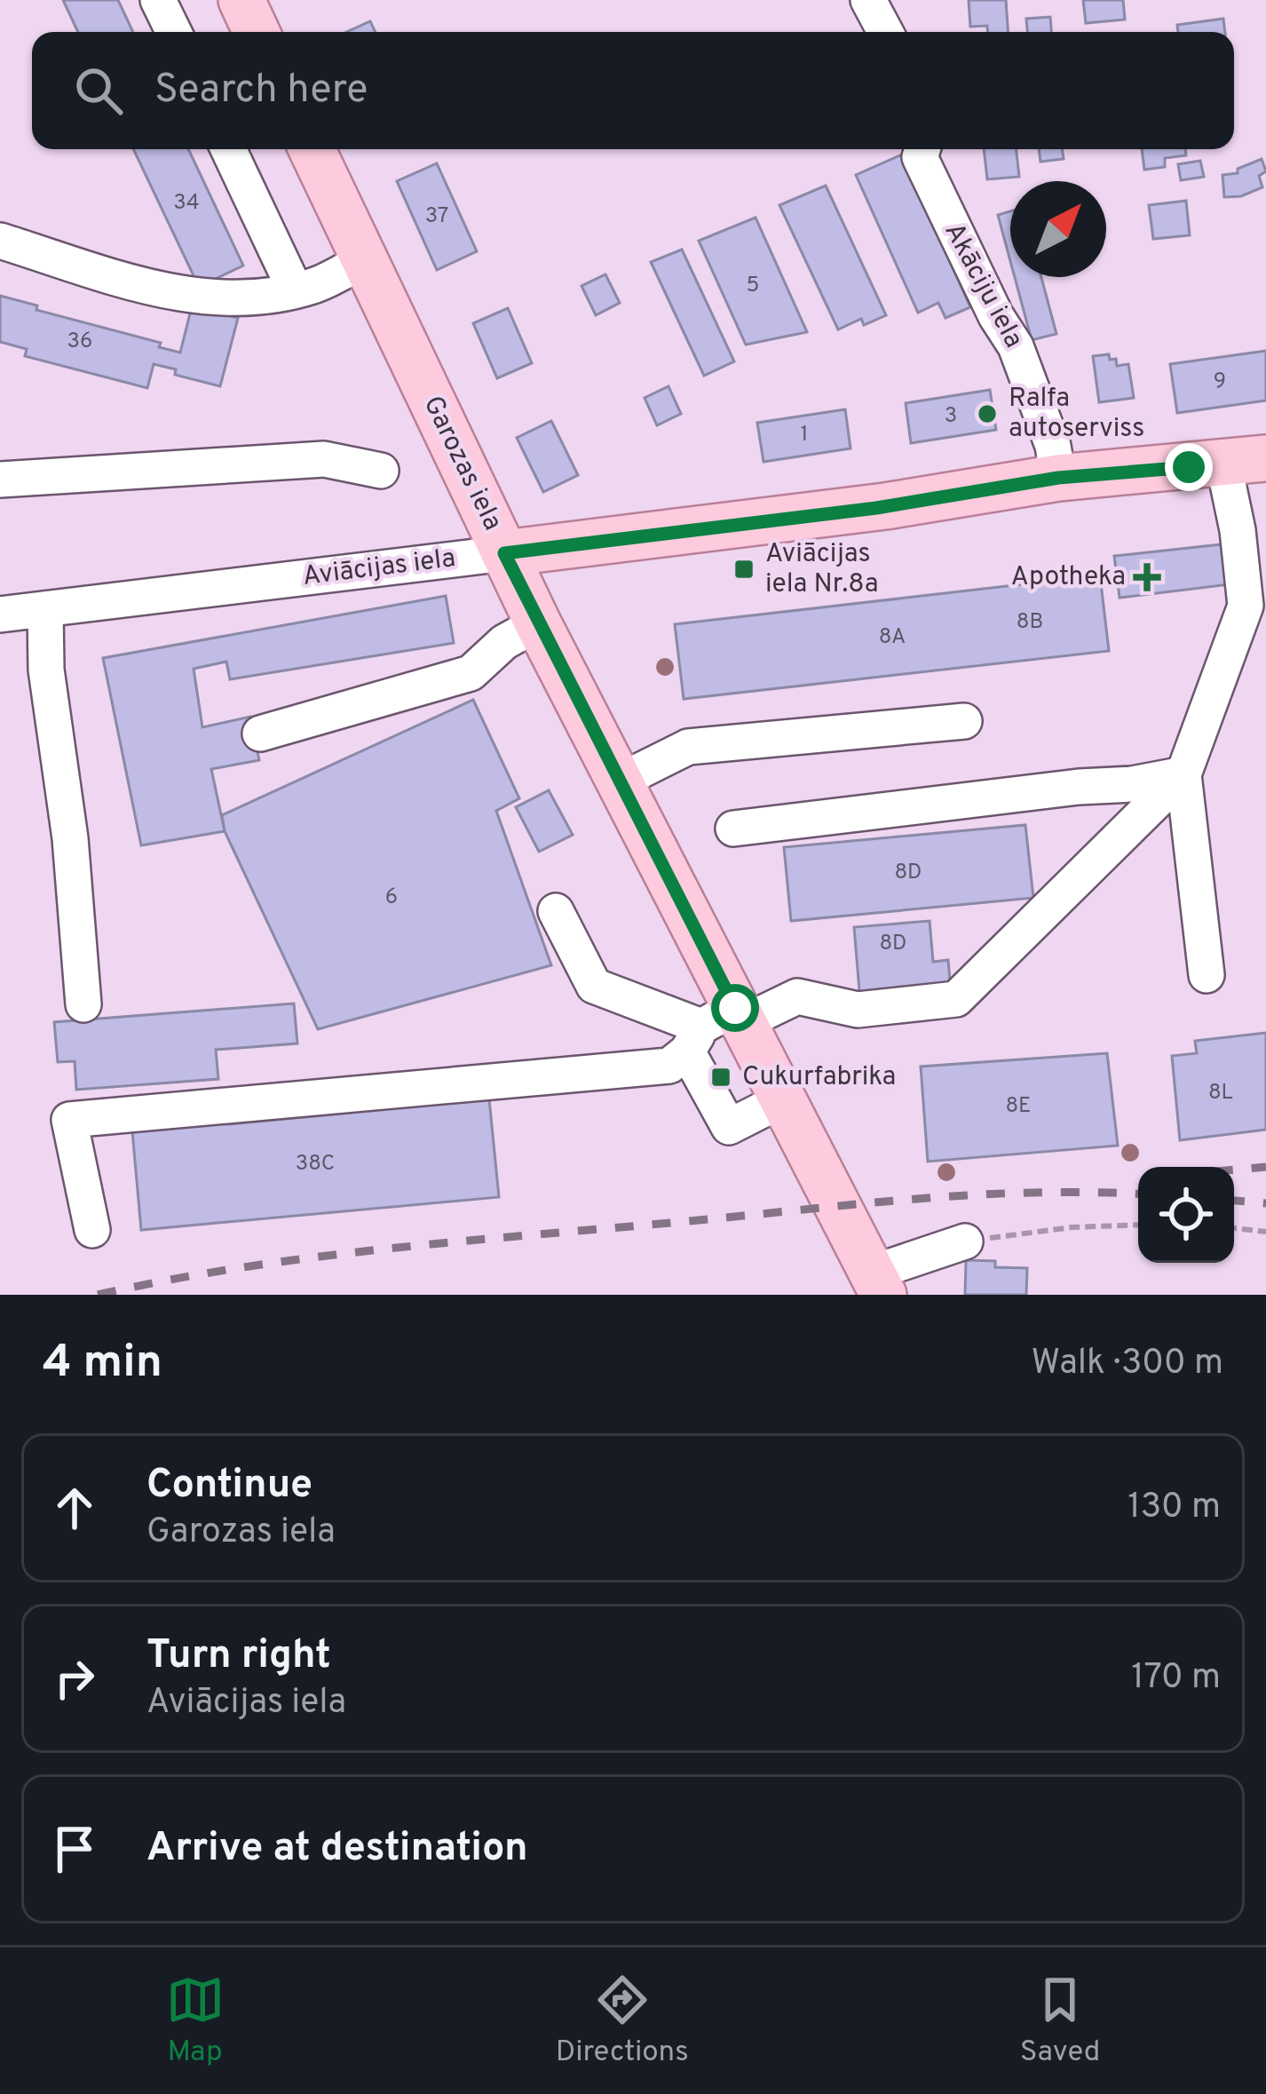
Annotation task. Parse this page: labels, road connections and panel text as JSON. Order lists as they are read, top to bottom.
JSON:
{
  "streets": {
    "main road": ["Garozas iela", "Aviācijas iela"],
    "street": ["Akāciju iela"]
  },
  "crossings": [
    ["Akāciju iela", "Aviācijas iela"],
    ["Garozas iela", "Aviācijas iela"]
  ],
  "places": {
    "other": ["Ralfa autoserviss"],
    "transit": ["Aviācijas iela Nr.8a", "Cukurfabrika"],
    "health": ["Apotheka"]
  },
  "house_numbers": [
    "34",
    "37",
    "5",
    "36",
    "9",
    "3",
    "1",
    "8B",
    "8A",
    "8D",
    "6",
    "8D",
    "8L",
    "8E",
    "38C"
  ],
  "north": "top right",
  "page": {
    "search": "Search here",
    "heading": ["4 min", "Walk · 300 m"],
    "list": [
      ["Continue", "Garozas iela", "130 m"],
      ["Turn right", "Aviācijas iela", "170 m"],
      "Arrive at destination"
    ],
    "nav": ["Map", "Directions", "Saved"]
  }
}
